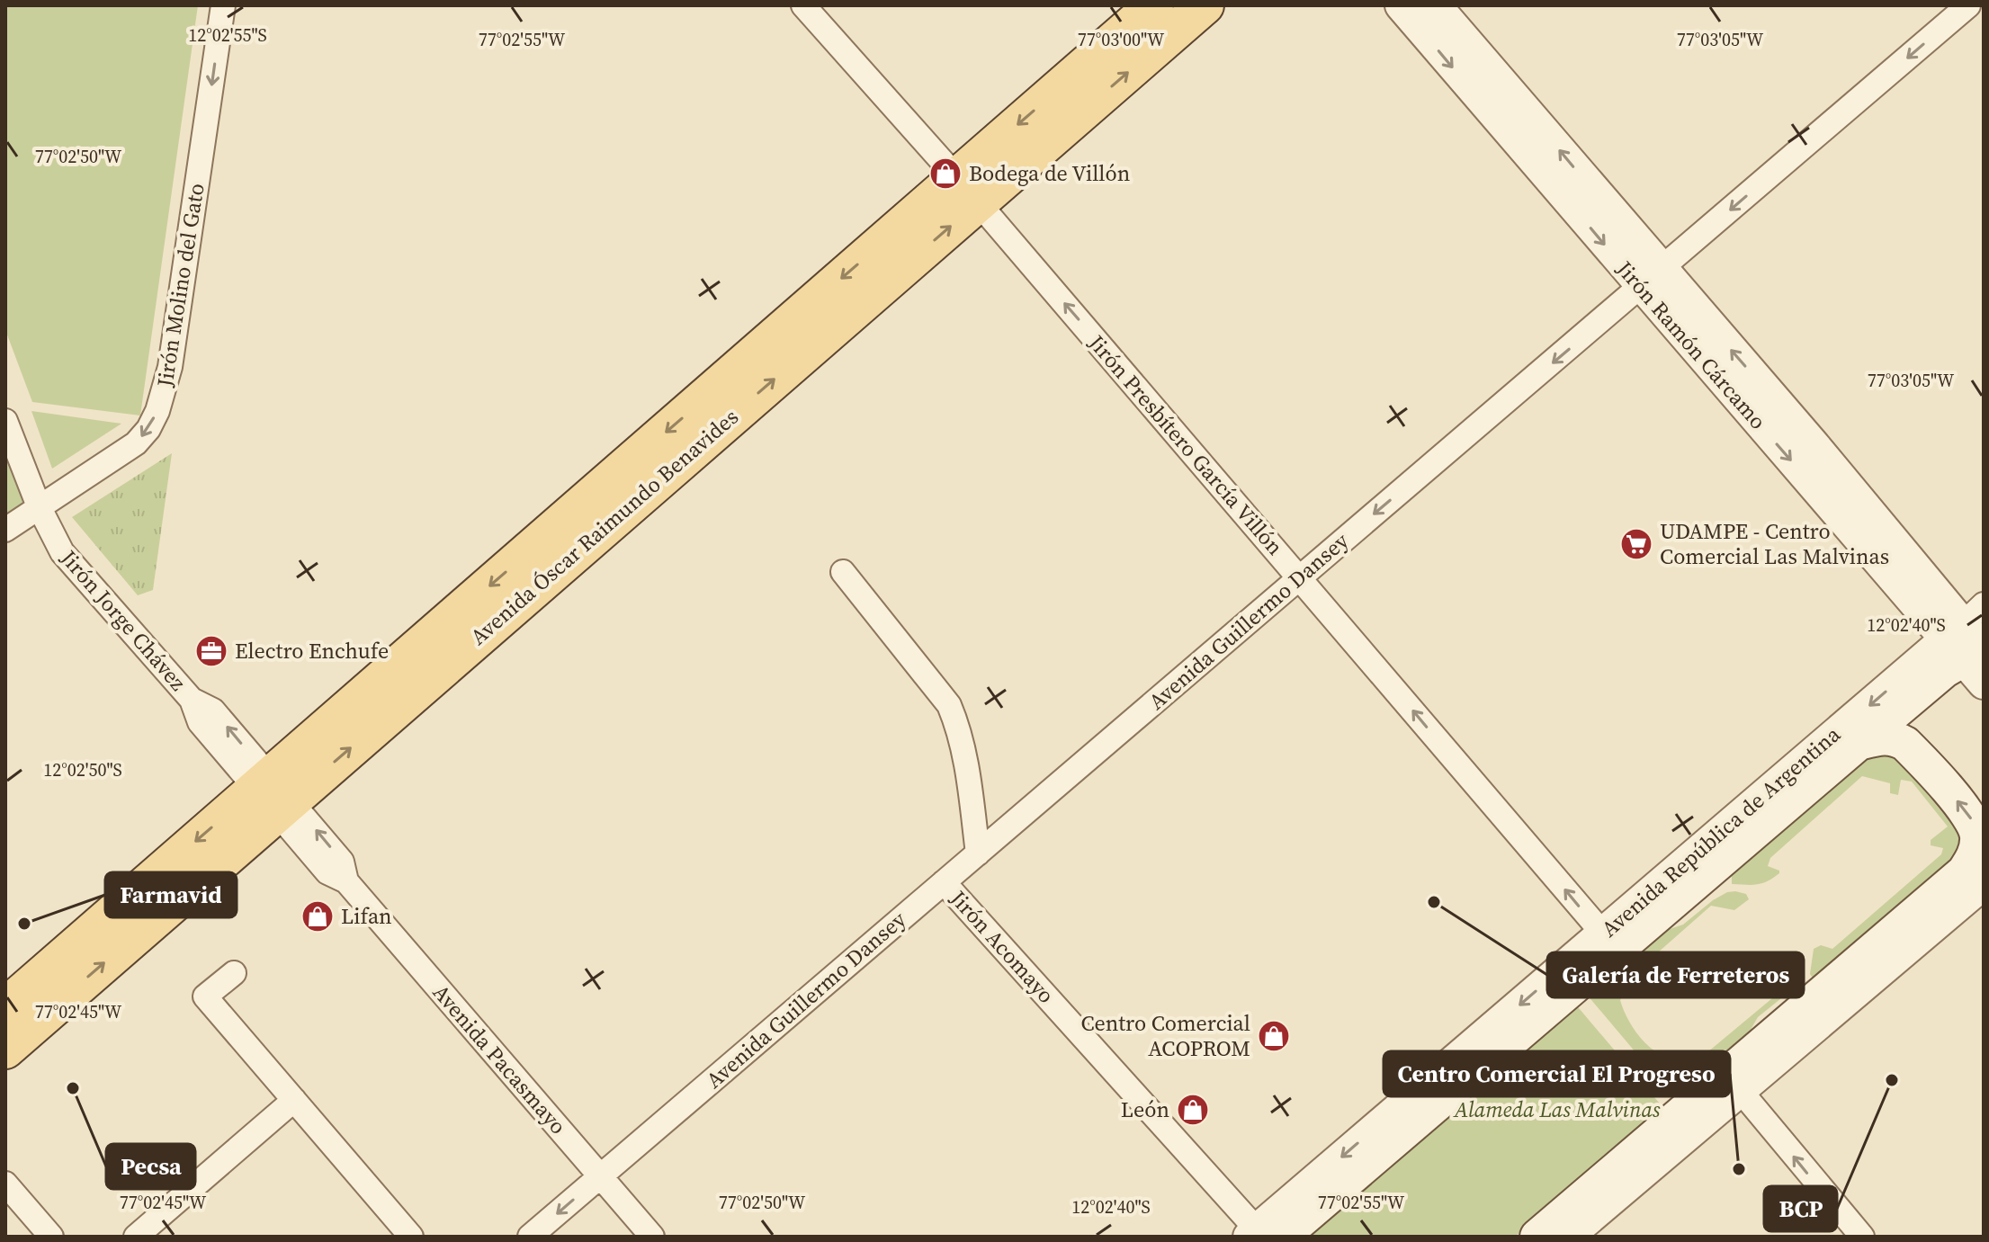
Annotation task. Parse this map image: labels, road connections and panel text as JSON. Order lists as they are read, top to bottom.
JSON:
{
  "streets": {
    "main road": ["Avenida Óscar Raimundo Benavides", "Avenida República de Argentina"],
    "street": [
      "Jirón Molino del Gato",
      "Jirón Ramón Cárcamo",
      "Jirón Presbítero García Villón",
      "Jirón Jorge Chávez",
      "Avenida Guillermo Dansey",
      "Jirón Acomayo",
      "Avenida Pacasmayo"
    ]
  },
  "crossings": [
    ["Jirón Molino del Gato", "Jirón Jorge Chávez"],
    ["Jirón Ramón Cárcamo", "Avenida Guillermo Dansey"],
    ["Jirón Ramón Cárcamo", "Avenida República de Argentina"],
    ["Jirón Presbítero García Villón", "Avenida Óscar Raimundo Benavides"],
    ["Jirón Presbítero García Villón", "Avenida Guillermo Dansey"],
    ["Jirón Presbítero García Villón", "Avenida República de Argentina"],
    ["Avenida Óscar Raimundo Benavides", "Jirón Jorge Chávez"],
    ["Avenida Óscar Raimundo Benavides", "Avenida Pacasmayo"],
    ["Jirón Jorge Chávez", "Avenida Pacasmayo"],
    ["Avenida Guillermo Dansey", "Jirón Acomayo"],
    ["Avenida Guillermo Dansey", "Avenida Pacasmayo"],
    ["Avenida República de Argentina", "Jirón Acomayo"]
  ],
  "one_way": ["Jirón Molino del Gato", "Jirón Presbítero García Villón", "Avenida Guillermo Dansey"],
  "parks": ["Alameda Las Malvinas"],
  "places": {
    "shop": [
      "Bodega de Villón",
      "Lifan",
      "Centro Comercial ACOPROM",
      "León"
    ],
    "supermarket": ["UDAMPE - Centro Comercial Las Malvinas"],
    "office": ["Electro Enchufe"],
    "other": [
      "Galería de Ferreteros",
      "Farmavid",
      "BCP",
      "Pecsa",
      "Centro Comercial El Progreso"
    ]
  },
  "coordinates": [
    "12°02'55\"S",
    "77°02'55\"W",
    "77°03'00\"W",
    "77°03'05\"W",
    "77°02'50\"W",
    "12°02'40\"S",
    "12°02'50\"S",
    "77°02'45\"W"
  ]
}
